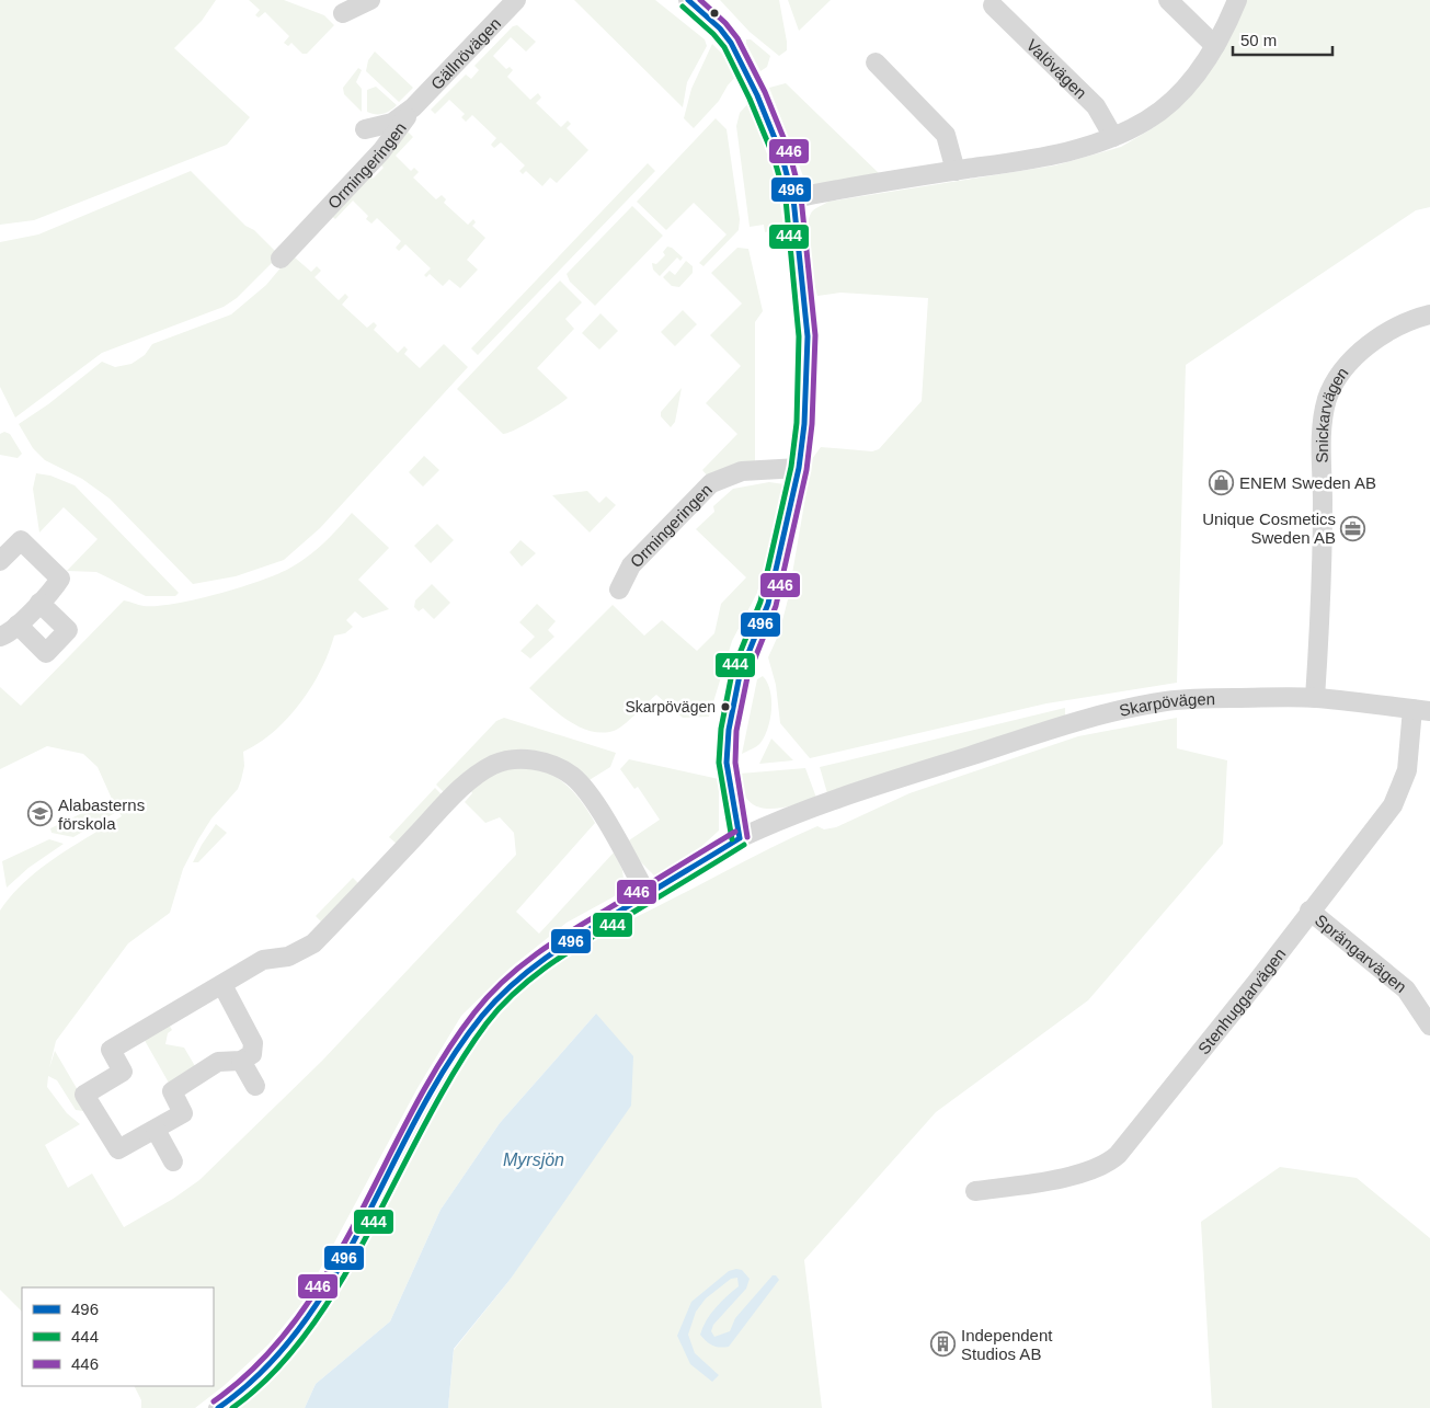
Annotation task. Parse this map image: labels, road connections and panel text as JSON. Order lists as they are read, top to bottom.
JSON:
{
  "streets": {
    "street": [
      "Gällnövägen",
      "Valövägen",
      "Ormingeringen",
      "Snickarvägen",
      "Skarpövägen",
      "Sprängarvägen",
      "Stenhuggarvägen"
    ]
  },
  "crossings": [
    ["Gällnövägen", "Ormingeringen"],
    ["Snickarvägen", "Skarpövägen"],
    ["Skarpövägen", "Stenhuggarvägen"],
    ["Sprängarvägen", "Stenhuggarvägen"]
  ],
  "water": ["Myrsjön"],
  "places": {
    "shop": ["ENEM Sweden AB"],
    "office": ["Unique Cosmetics Sweden AB"],
    "other": ["Skarpövägen"],
    "school or university": ["Alabasterns förskola"],
    "building": ["Independent Studios AB"]
  },
  "lines": ["transit line 496", "transit line 446", "transit line 444"],
  "legend": ["496", "444", "446"],
  "scale_bar": "50 m"
}
